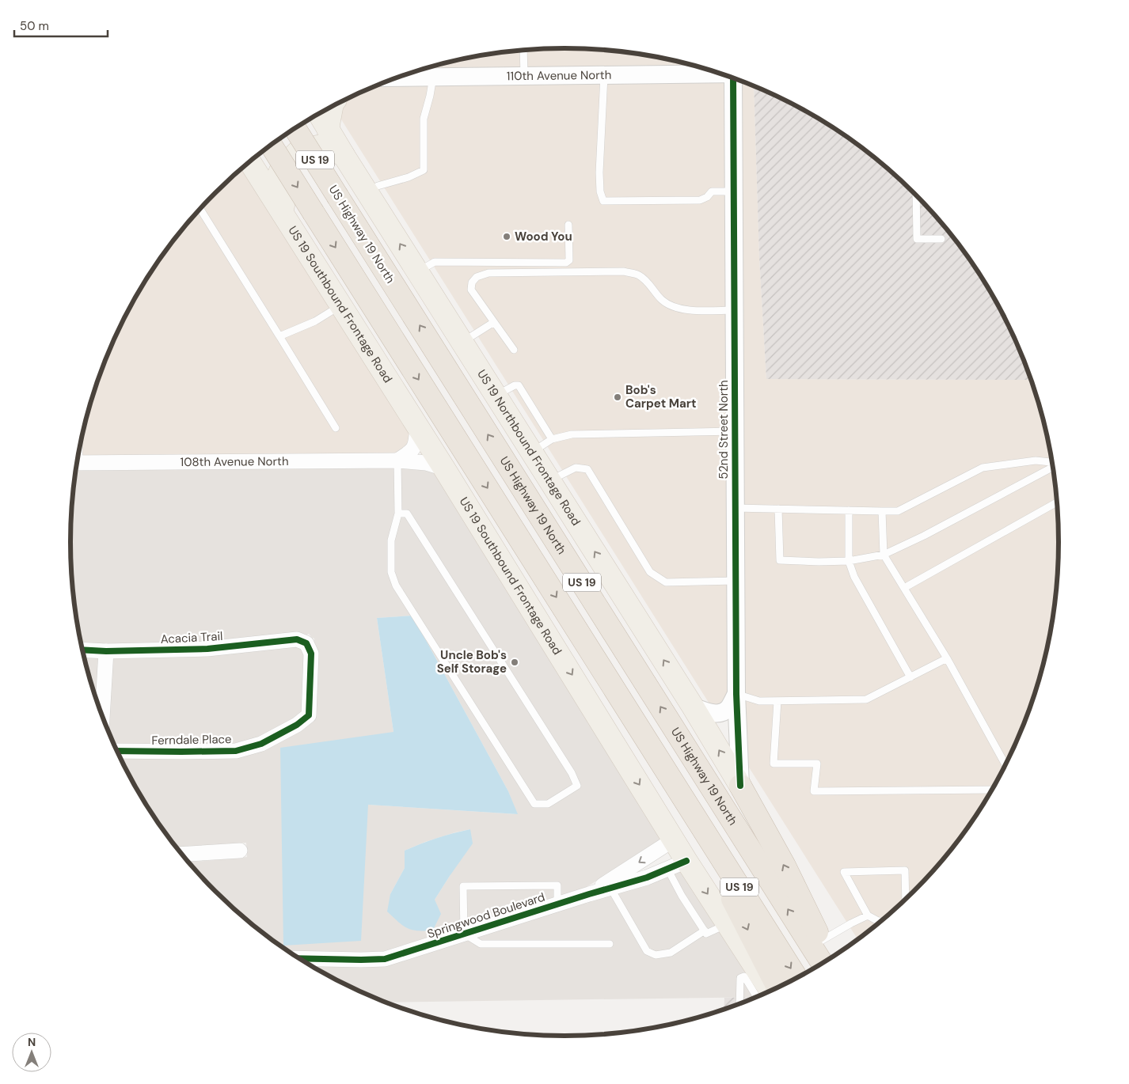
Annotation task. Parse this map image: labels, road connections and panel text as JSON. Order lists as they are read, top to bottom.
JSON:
{
  "streets": {
    "highway": ["US 19", "US Highway 19 North"],
    "main road": ["US 19 Southbound Frontage Road", "US 19 Northbound Frontage Road"],
    "street": [
      "110th Avenue North",
      "52nd Street North",
      "108th Avenue North",
      "Acacia Trail",
      "Ferndale Place",
      "Springwood Boulevard"
    ]
  },
  "crossings": [
    ["US 19 Southbound Frontage Road", "108th Avenue North"],
    ["US 19 Southbound Frontage Road", "Springwood Boulevard"],
    ["52nd Street North", "US 19 Northbound Frontage Road"],
    ["Acacia Trail", "Ferndale Place"]
  ],
  "one_way": ["US 19 Southbound Frontage Road", "US 19 Northbound Frontage Road"],
  "places": ["Wood You", "Bob's Carpet Mart", "Uncle Bob's Self Storage"],
  "scale_bar": "50 m",
  "north": "top"
}
